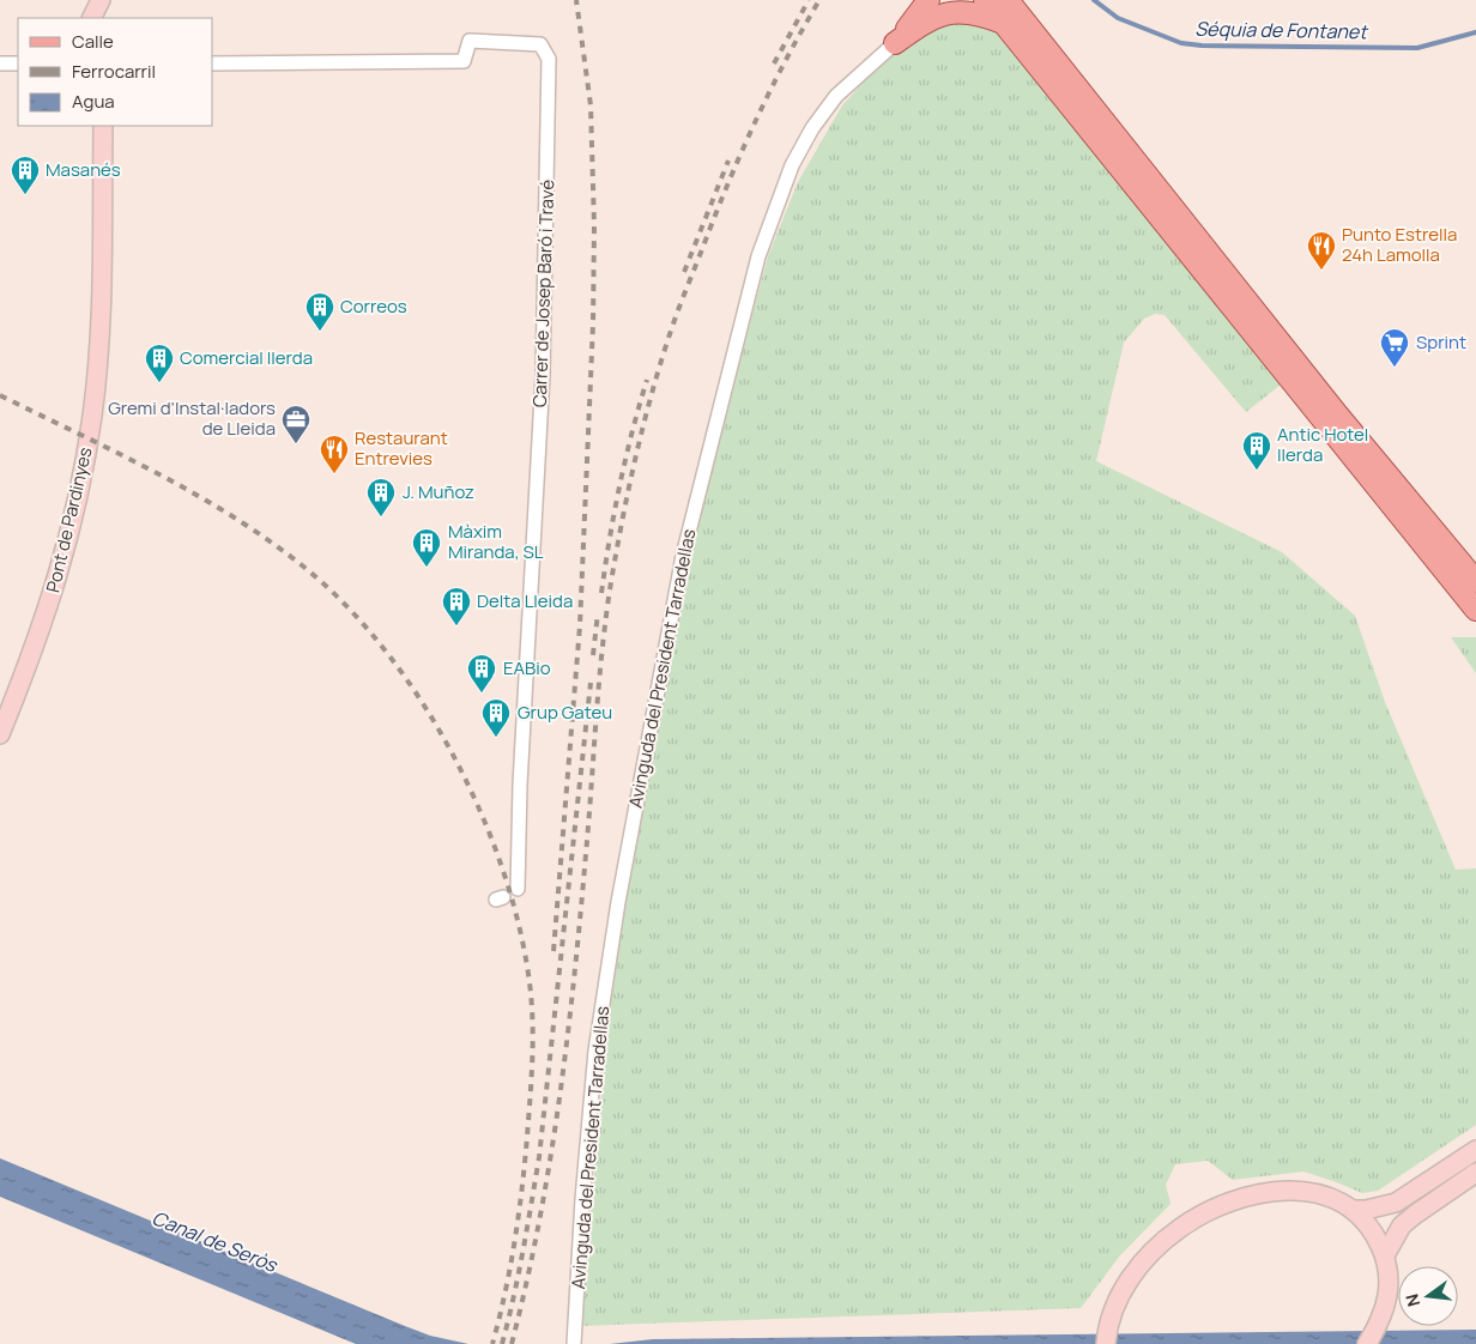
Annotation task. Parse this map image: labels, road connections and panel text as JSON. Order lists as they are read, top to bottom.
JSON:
{
  "streets": {
    "main road": ["Pont de Pardinyes"],
    "street": ["Carrer de Josep Baró i Travé", "Avinguda del President Tarradellas"]
  },
  "water": ["Séquia de Fontanet", "Canal de Seròs"],
  "places": {
    "building": [
      "Masanés",
      "Correos",
      "Comercial Ilerda",
      "Antic Hotel Ilerda",
      "J. Muñoz",
      "Màxim Miranda, SL",
      "Delta Lleida",
      "EABio",
      "Grup Gateu"
    ],
    "restaurant": ["Punto Estrella 24h Lamolla", "Restaurant Entrevies"],
    "supermarket": ["Sprint"],
    "office": ["Gremi d'Instal·ladors de Lleida"]
  },
  "legend": ["Calle", "Ferrocarril", "Agua"],
  "north": "left"
}
